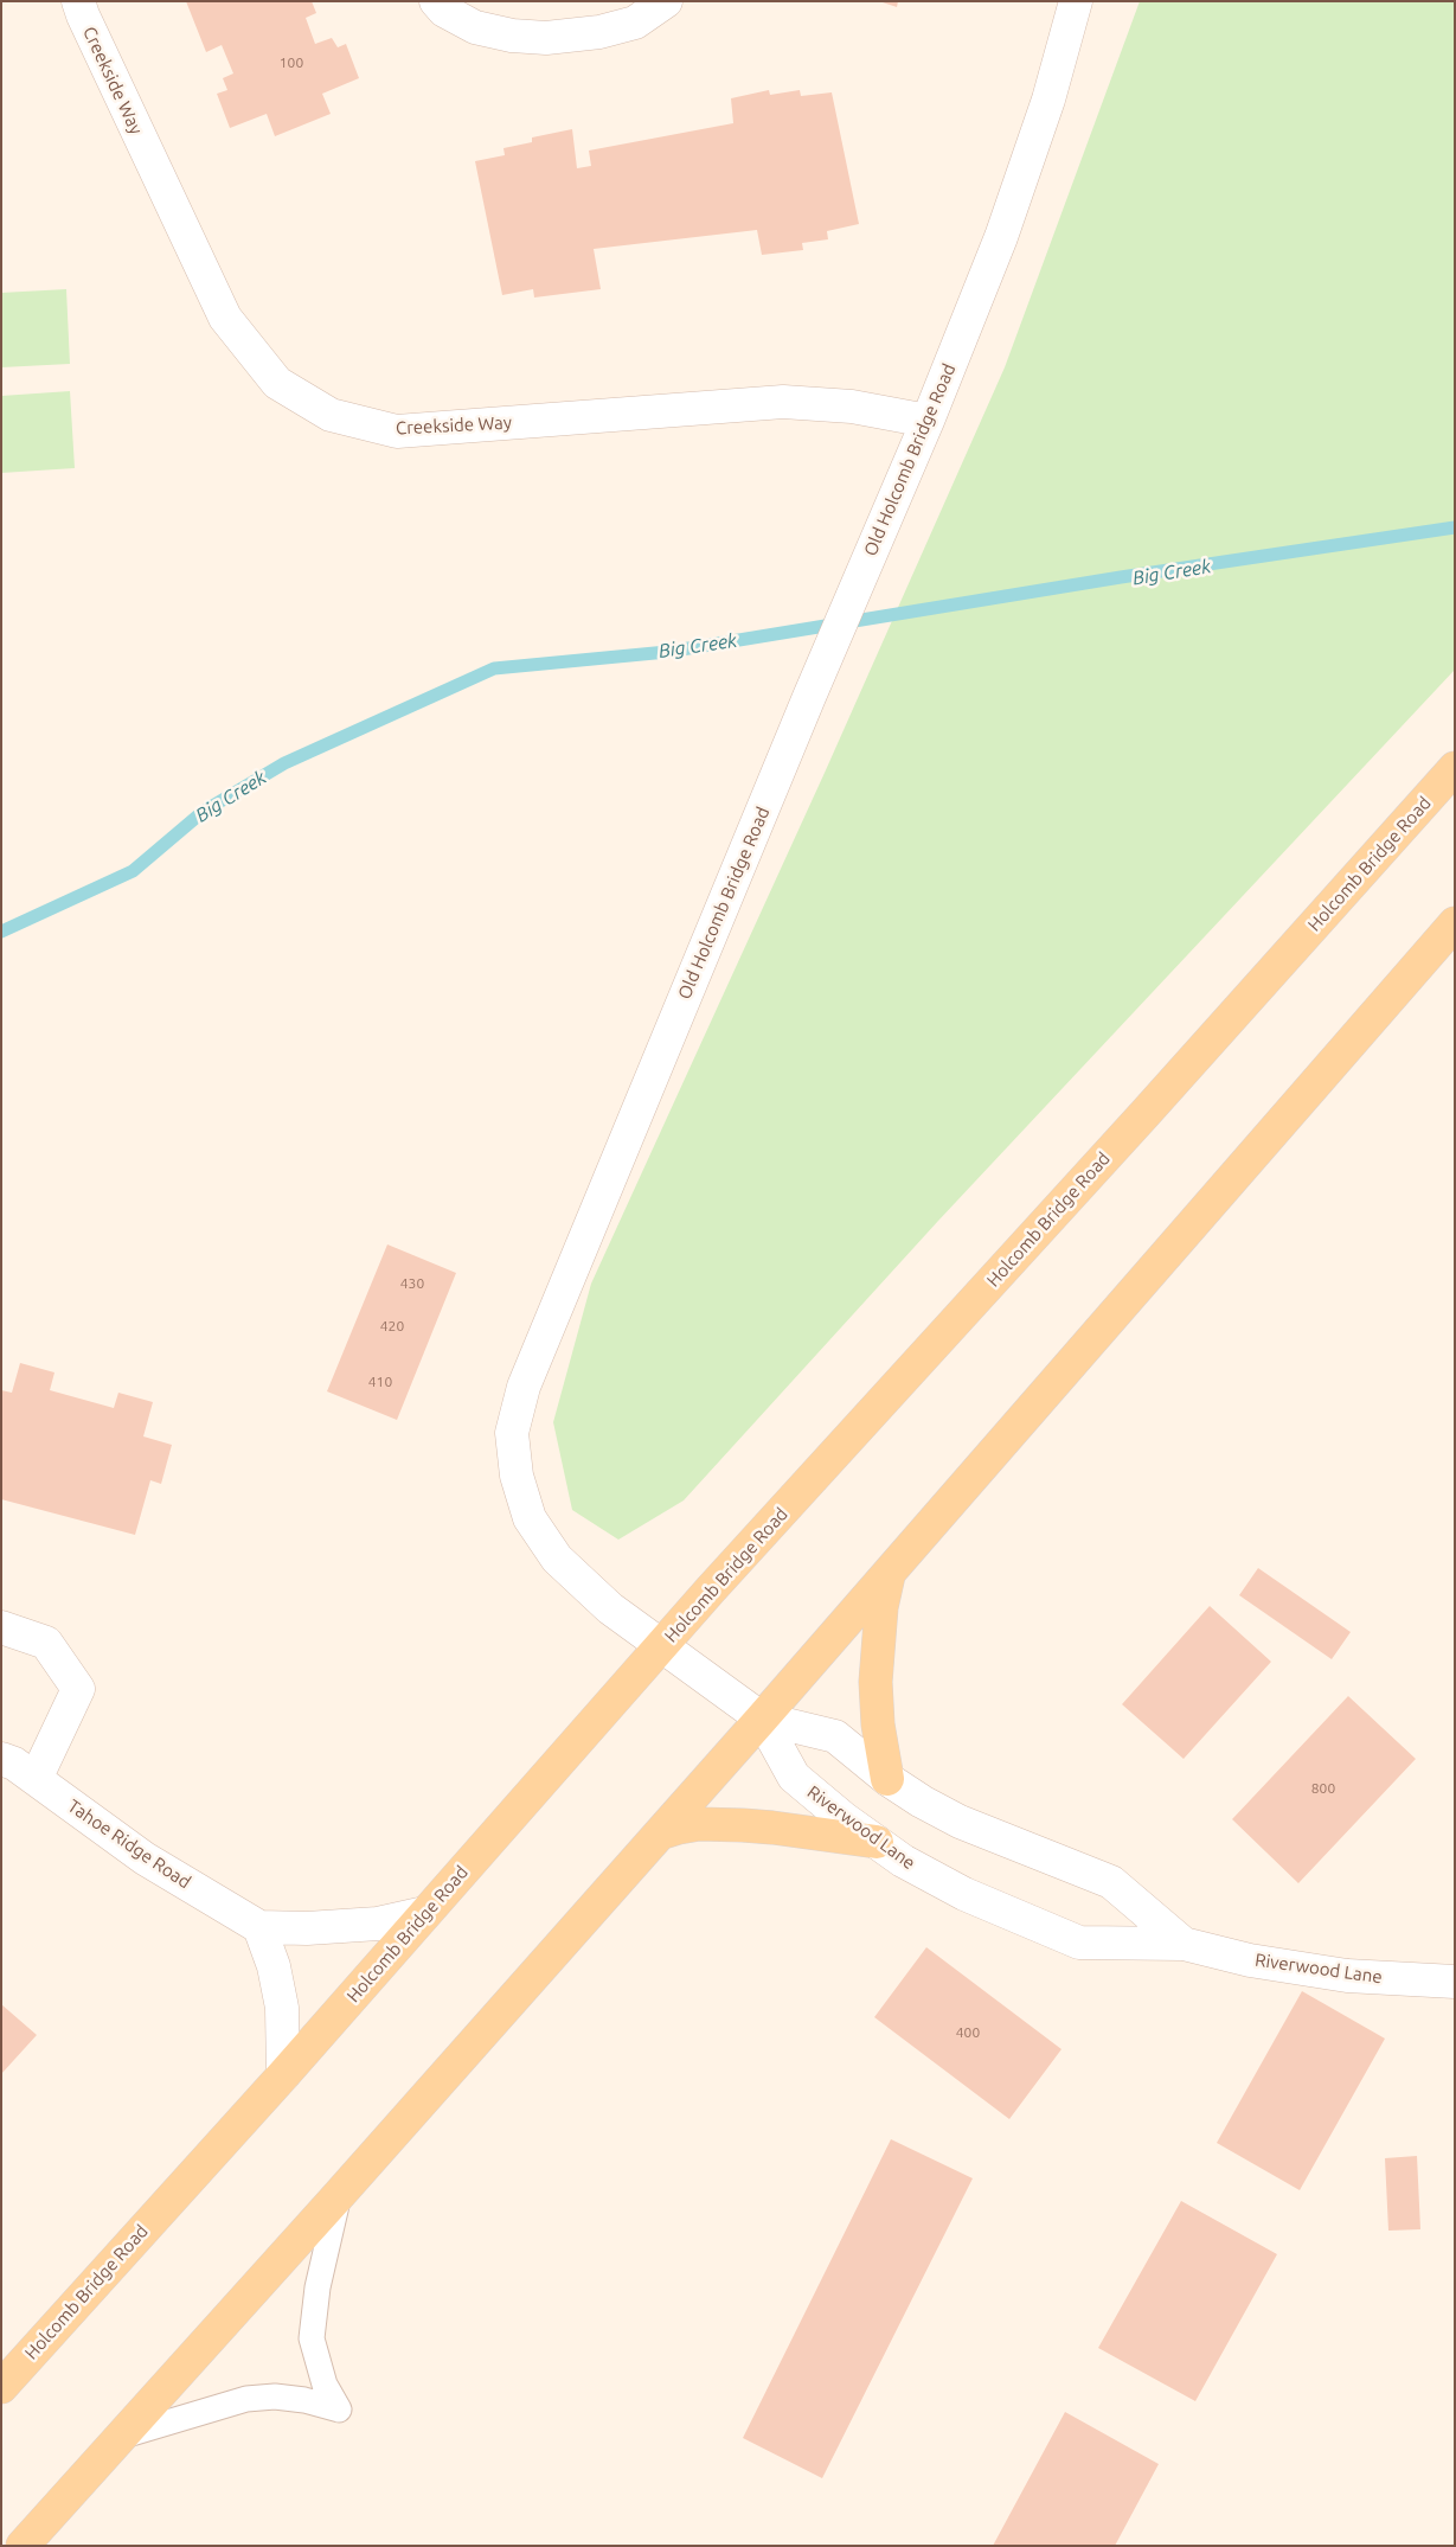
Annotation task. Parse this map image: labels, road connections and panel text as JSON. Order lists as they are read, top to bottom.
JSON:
{
  "streets": {
    "main road": ["Holcomb Bridge Road"],
    "street": [
      "Creekside Way",
      "Old Holcomb Bridge Road",
      "Riverwood Lane",
      "Tahoe Ridge Road"
    ]
  },
  "crossings": [
    ["Creekside Way", "Old Holcomb Bridge Road"],
    ["Old Holcomb Bridge Road", "Holcomb Bridge Road"],
    ["Old Holcomb Bridge Road", "Riverwood Lane"],
    ["Holcomb Bridge Road", "Tahoe Ridge Road"]
  ],
  "water": ["Big Creek"],
  "house_numbers": [
    "100",
    "430",
    "420",
    "410",
    "800",
    "400"
  ]
}
